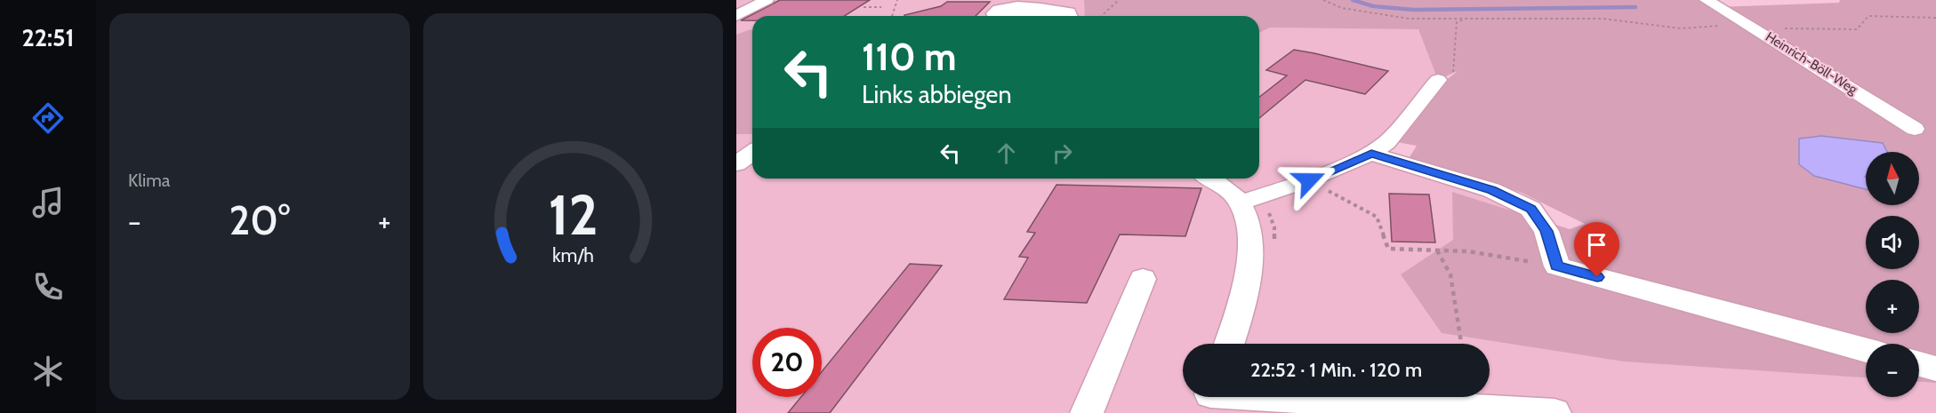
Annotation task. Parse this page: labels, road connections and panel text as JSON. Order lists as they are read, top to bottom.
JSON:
{
  "streets": {
    "street": ["Heinrich-Böll-Weg"]
  },
  "north": "top",
  "page": {
    "tabs": "22:51",
    "tile": "Klima",
    "turn": ["110 m", "Links abbiegen"],
    "map_buttons": ["+", "−"],
    "heat": ["−", "20°", "+"],
    "limit": "20",
    "trip": "22:52 · 1 Min. · 120 m",
    "gauge": ["12", "km/h"]
  }
}
